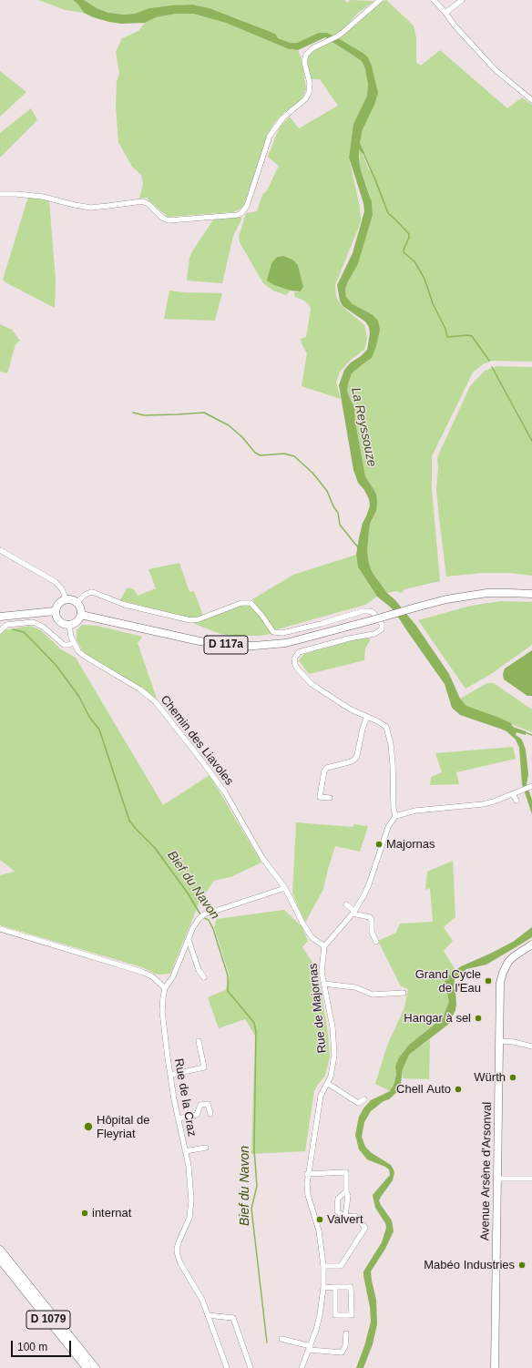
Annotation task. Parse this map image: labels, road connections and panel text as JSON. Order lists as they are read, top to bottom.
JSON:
{
  "streets": {
    "main road": ["D 117a", "Avenue Arsène d'Arsonval", "D 1079"],
    "street": ["Chemin des Liavoles", "Rue de Majornas", "Rue de la Craz"]
  },
  "crossings": [
    ["D 117a", "Chemin des Liavoles"],
    ["Chemin des Liavoles", "Rue de Majornas"],
    ["Chemin des Liavoles", "Rue de la Craz"]
  ],
  "water": ["La Reyssouze", "Bief du Navon"],
  "places": [
    "Majornas",
    "Grand Cycle de l'Eau",
    "Hangar à sel",
    "Würth",
    "Chell Auto",
    "Hôpital de Fleyriat",
    "internat",
    "Valvert",
    "Mabéo Industries"
  ],
  "scale_bar": "100 m"
}
